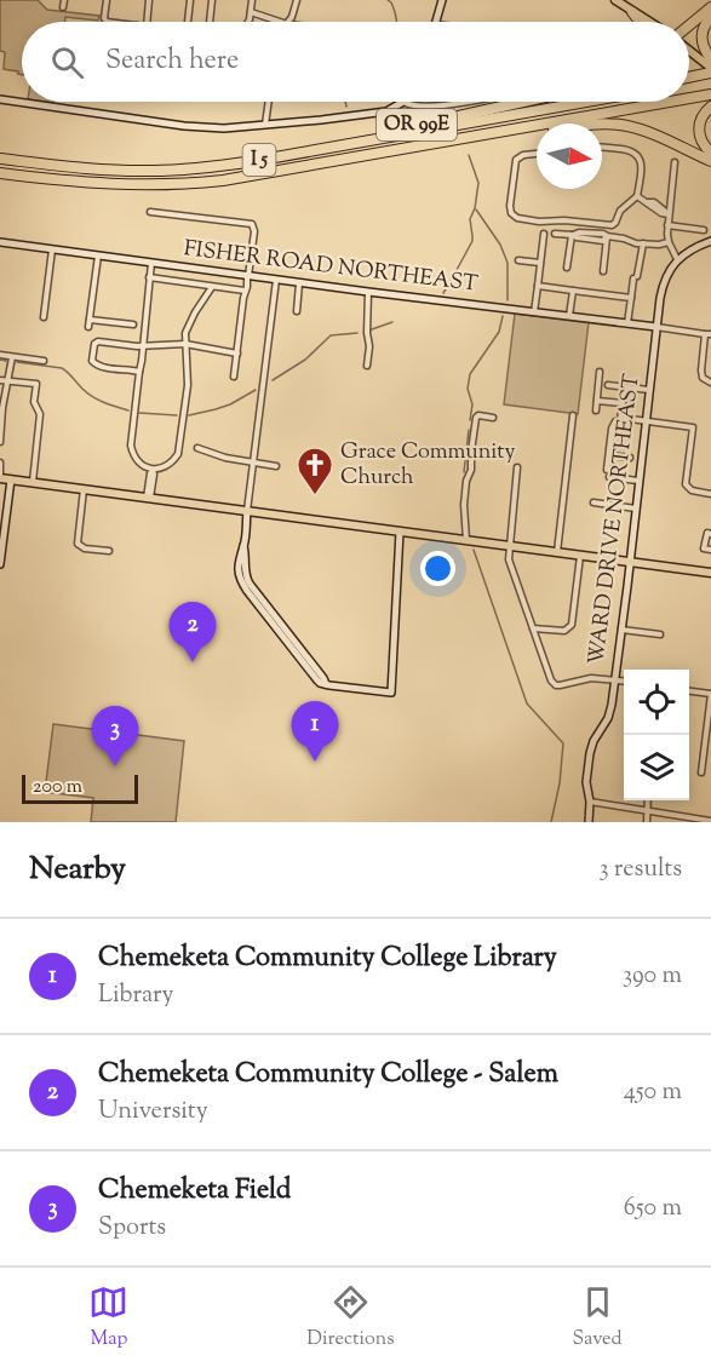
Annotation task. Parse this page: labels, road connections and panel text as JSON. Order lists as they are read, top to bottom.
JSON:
{
  "streets": {
    "highway": ["OR 99E", "I 5"],
    "street": ["FISHER ROAD NORTHEAST", "WARD DRIVE NORTHEAST"]
  },
  "crossings": [
    ["OR 99E", "I 5"],
    ["FISHER ROAD NORTHEAST", "WARD DRIVE NORTHEAST"]
  ],
  "places": {
    "church": ["Grace Community Church"]
  },
  "scale_bar": "200 m",
  "north": "right",
  "page": {
    "search": "Search here",
    "pins": ["2", "1", "3"],
    "scale": "200 m",
    "heading": ["Nearby", "3 results"],
    "list": [
      {
        "mark": "1",
        "name": "Chemeketa Community College Library",
        "note": "Library",
        "value": "390 m"
      },
      {
        "mark": "2",
        "name": "Chemeketa Community College - Salem",
        "note": "University",
        "value": "450 m"
      },
      {
        "mark": "3",
        "name": "Chemeketa Field",
        "note": "Sports",
        "value": "650 m"
      }
    ],
    "nav": ["Map", "Directions", "Saved"]
  }
}
